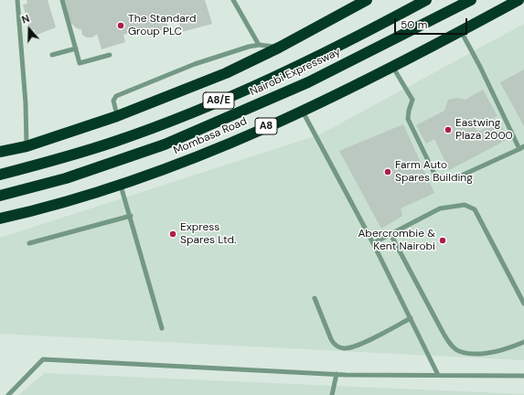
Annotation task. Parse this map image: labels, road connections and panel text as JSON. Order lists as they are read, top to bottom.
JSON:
{
  "streets": {
    "highway": [
      "Nairobi Expressway",
      "A8/E",
      "A8",
      "Mombasa Road"
    ]
  },
  "places": [
    "The Standard Group PLC",
    "Eastwing Plaza 2000",
    "Farm Auto Spares Building",
    "Express Spares Ltd.",
    "Abercrombie & Kent Nairobi"
  ],
  "scale_bar": "50 m",
  "north": "top"
}
